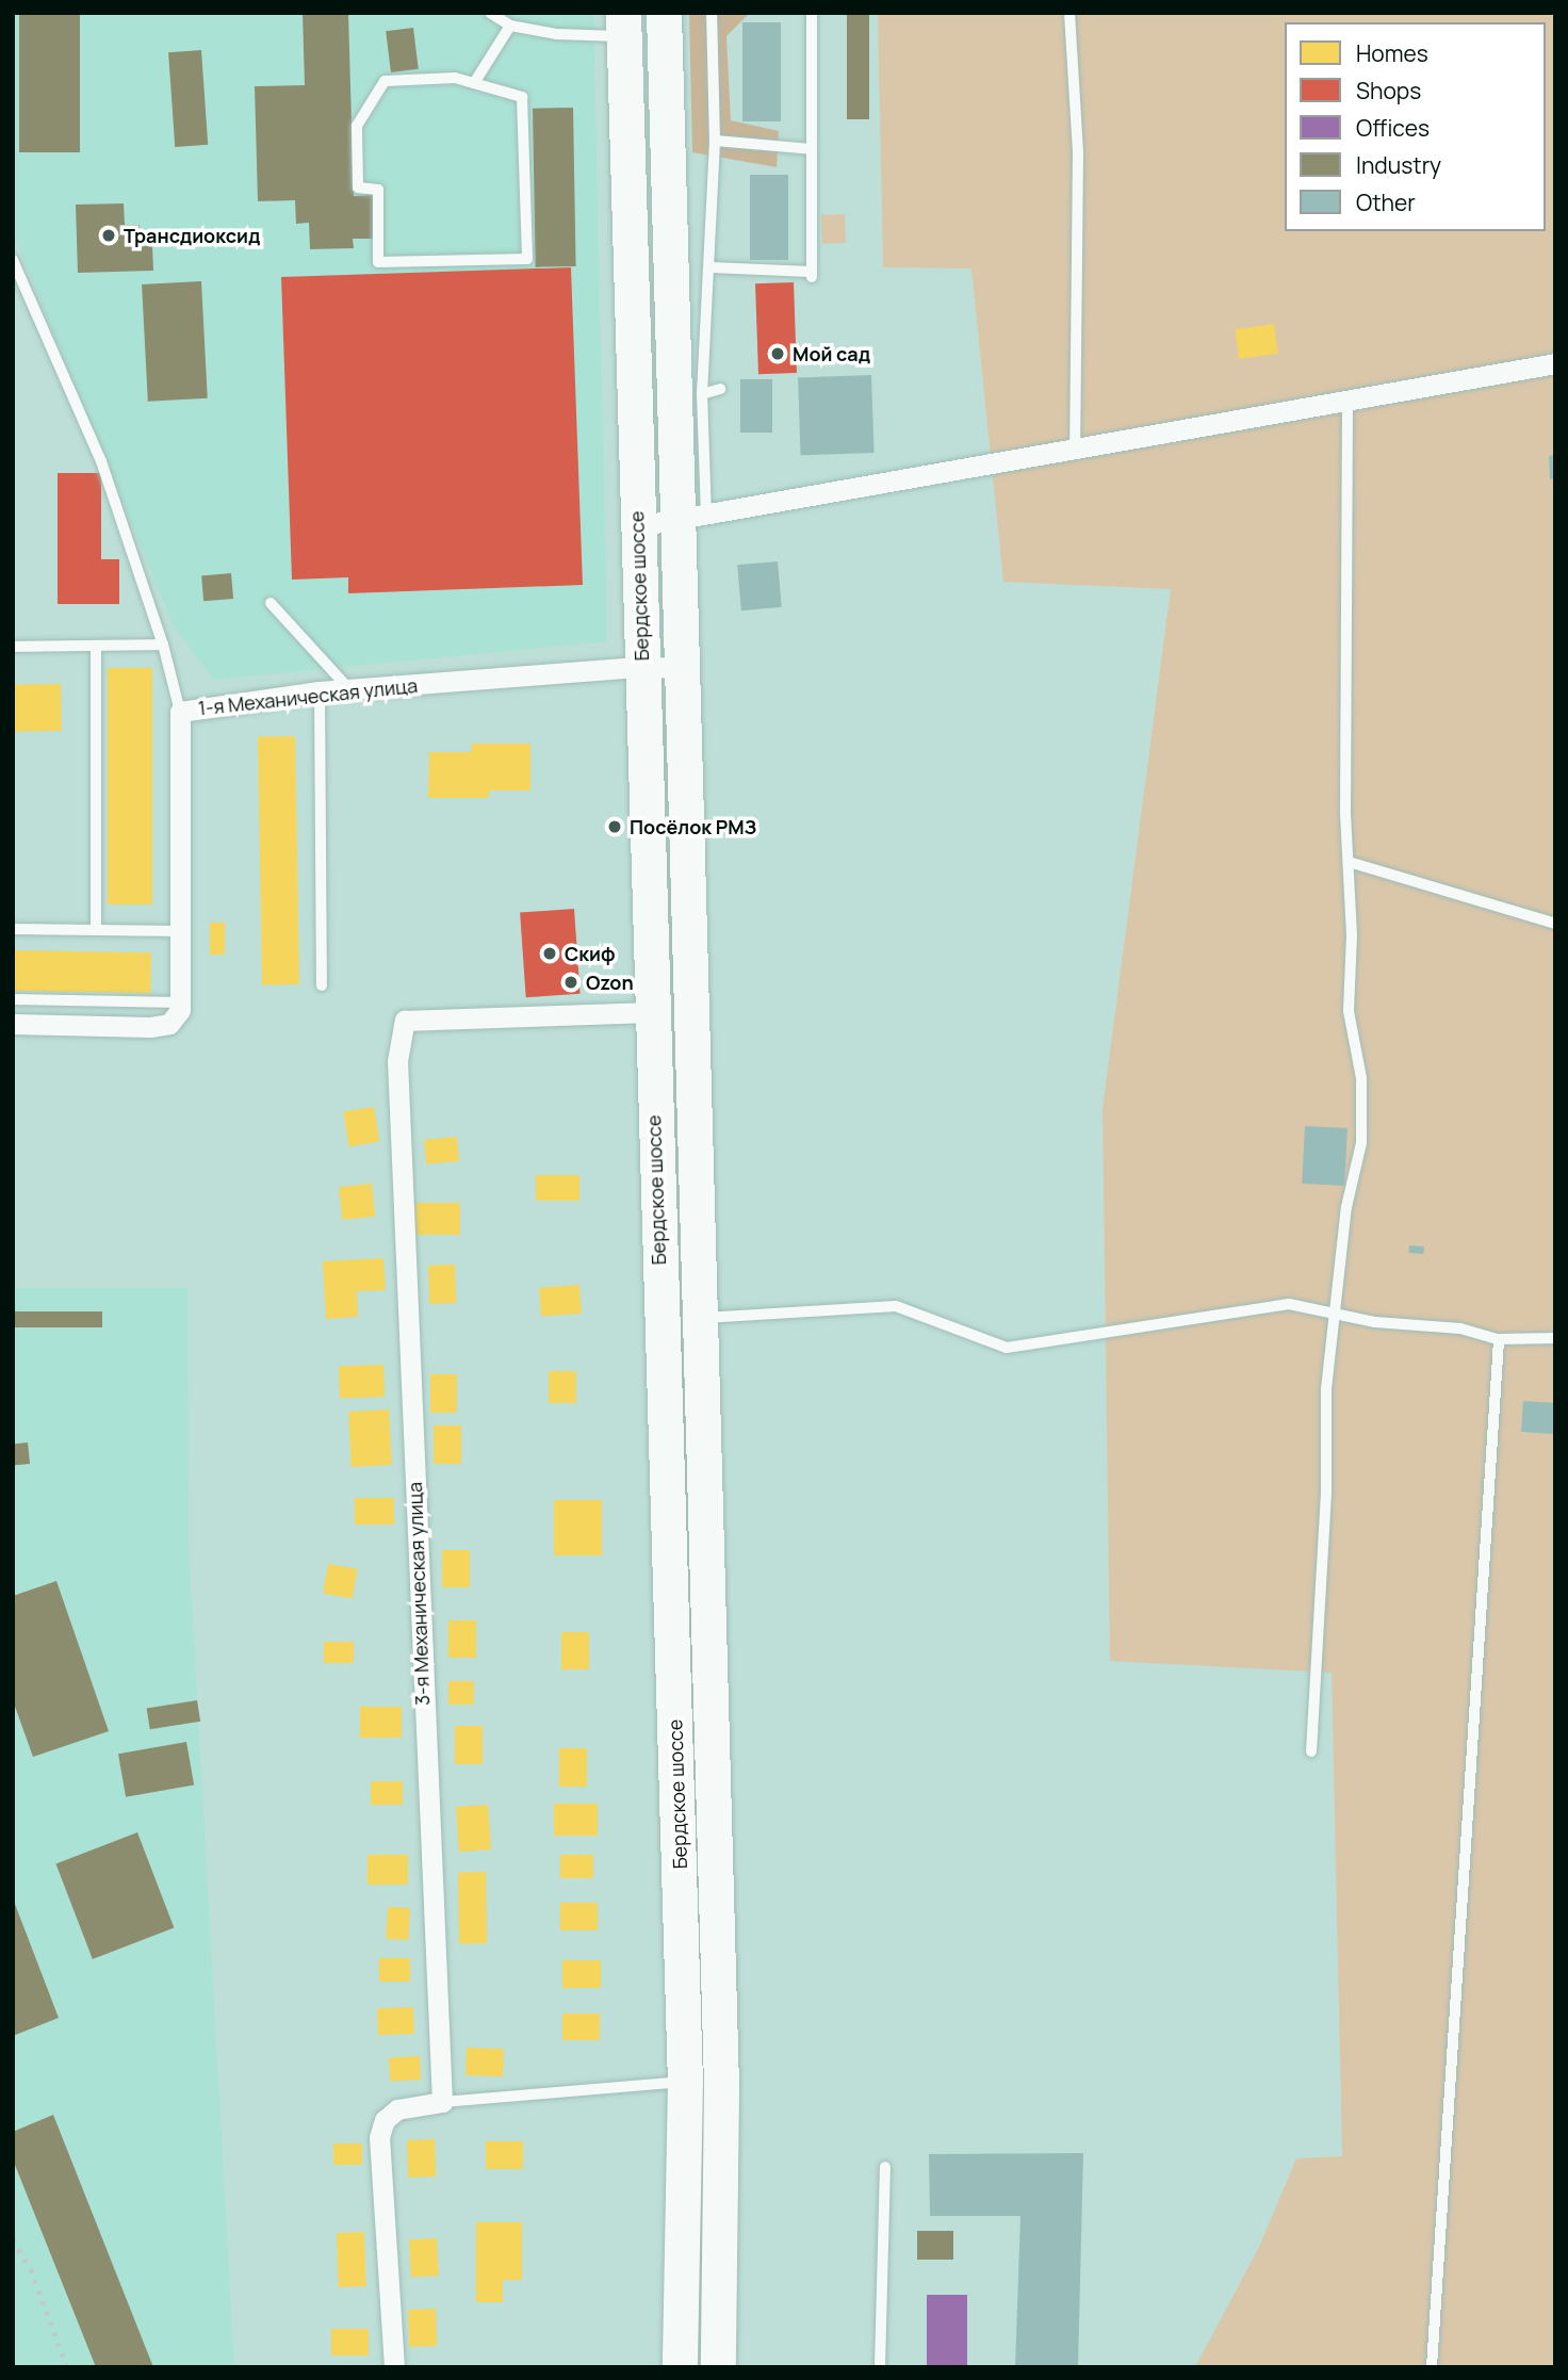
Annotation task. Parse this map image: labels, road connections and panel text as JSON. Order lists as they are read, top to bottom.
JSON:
{
  "streets": {
    "highway": ["Бердское шоссе"],
    "street": ["1-я Механическая улица", "3-я Механическая улица"]
  },
  "crossings": [
    ["Бердское шоссе", "1-я Механическая улица"],
    ["Бердское шоссе", "3-я Механическая улица"]
  ],
  "places": [
    "Трансдиоксид",
    "Мой сад",
    "Посёлок РМЗ",
    "Скиф",
    "Ozon"
  ],
  "legend": [
    "Homes",
    "Shops",
    "Offices",
    "Industry",
    "Other"
  ]
}
